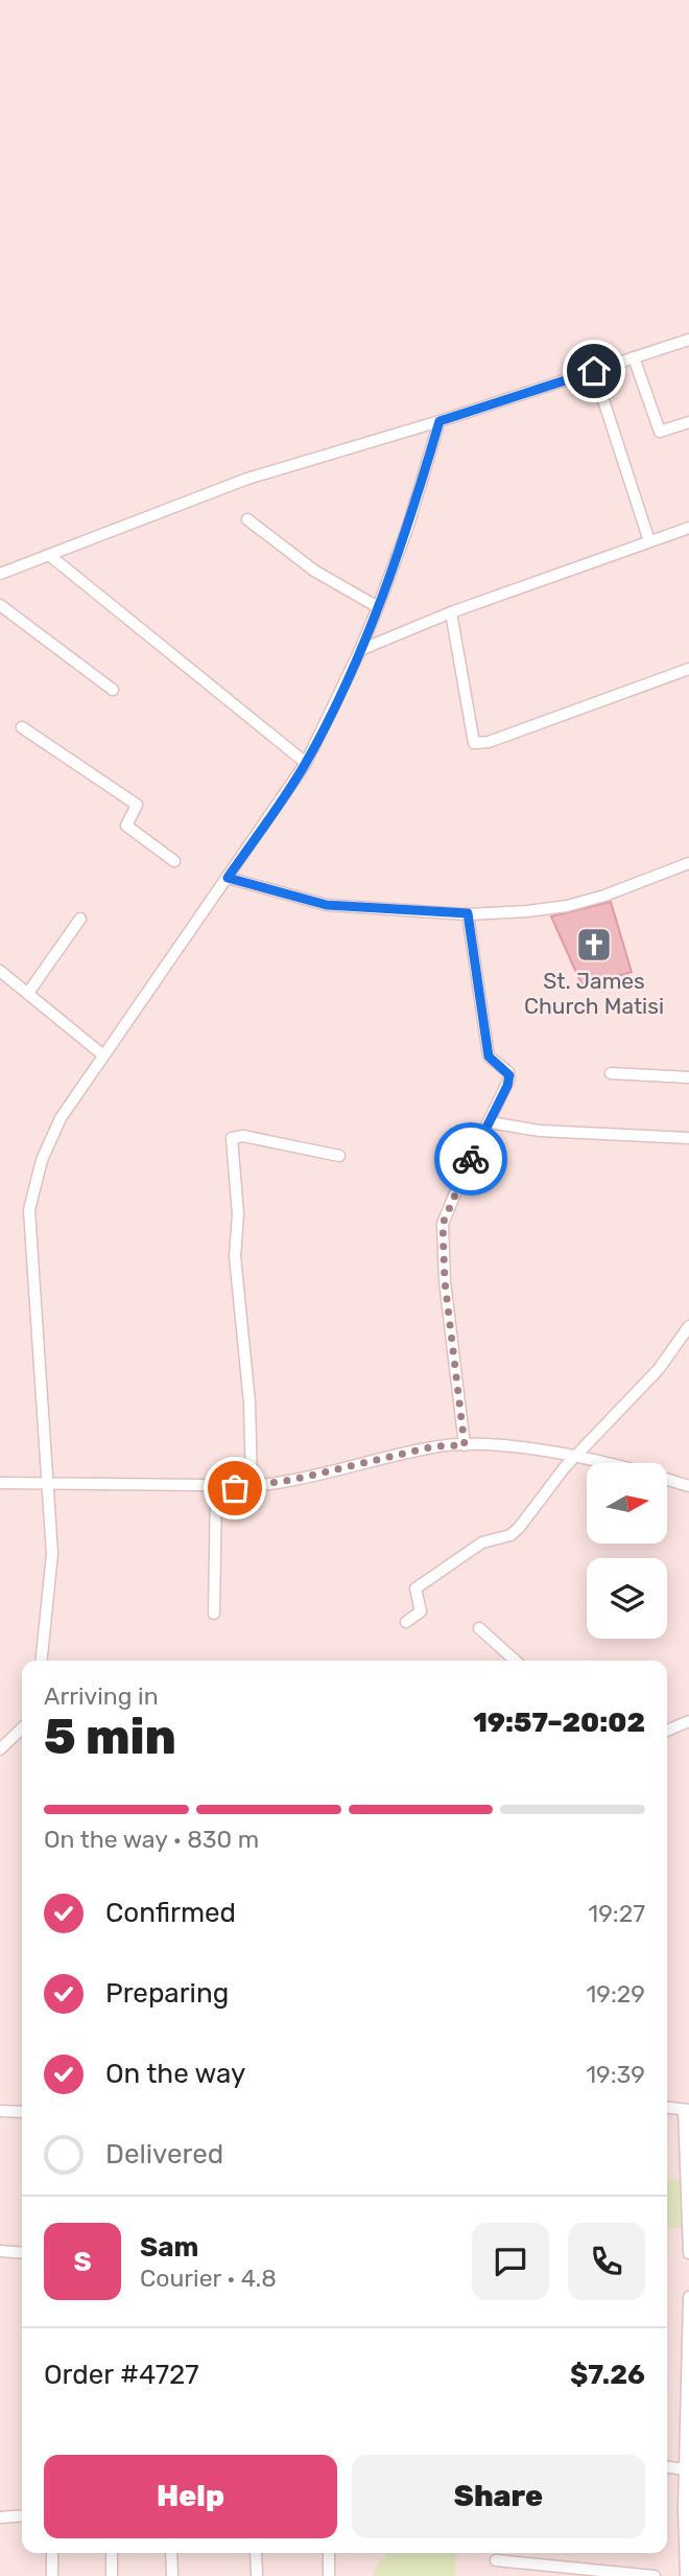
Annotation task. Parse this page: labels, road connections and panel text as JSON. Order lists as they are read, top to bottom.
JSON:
{
  "places": {
    "church": ["St. James Church Matisi"]
  },
  "north": "right",
  "page": {
    "heading": ["5 min", "Arriving in", "19:57–20:02"],
    "panel": [
      "Sam",
      "Courier · 4.8",
      "Order #4727",
      "$7.26"
    ],
    "bar": "On the way · 830 m",
    "list": [
      ["Confirmed", "19:27"],
      ["Preparing", "19:29"],
      ["On the way", "19:39"],
      "Delivered"
    ],
    "round": "S",
    "buttons": ["Help", "Share"]
  }
}
